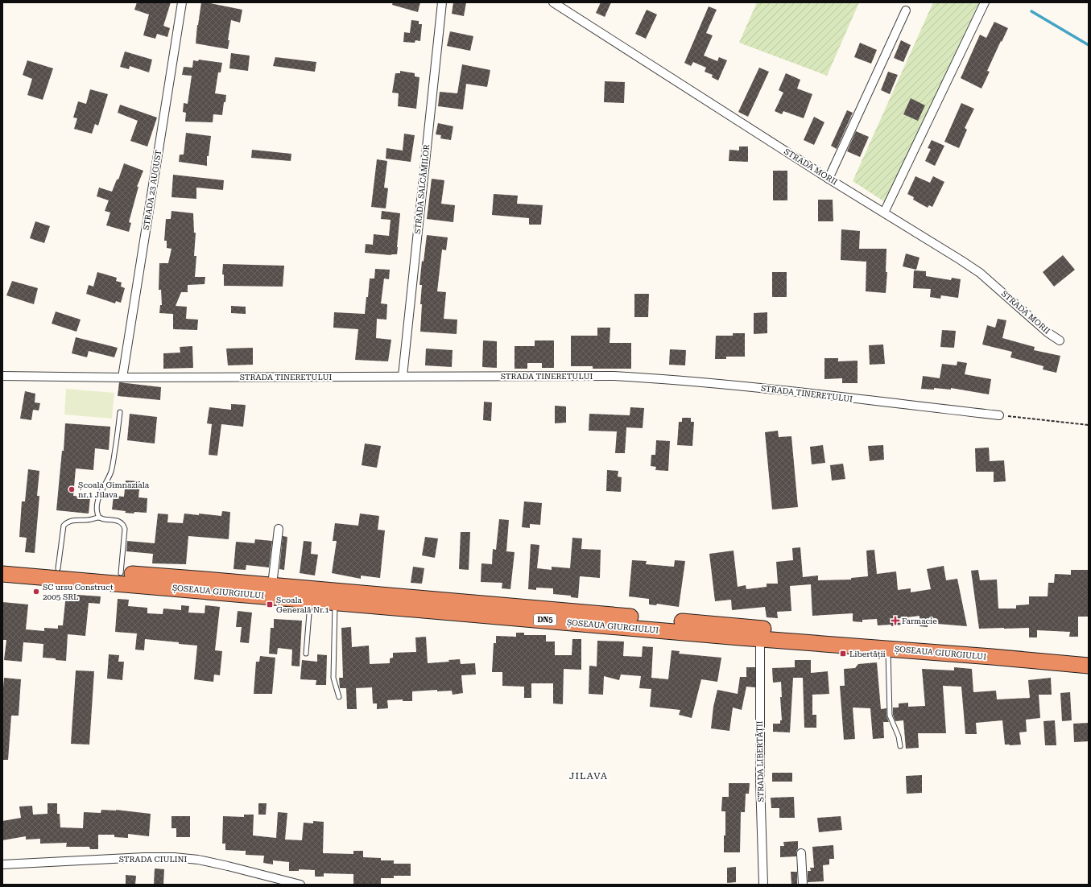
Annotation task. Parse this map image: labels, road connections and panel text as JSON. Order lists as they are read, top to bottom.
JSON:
{
  "streets": {
    "highway": ["ȘOSEAUA GIURGIULUI", "DN5"],
    "street": [
      "STRADA MORII",
      "STRADA SALCÂMILOR",
      "STRADA 23 AUGUST",
      "STRADA TINERETULUI",
      "STRADA LIBERTĂȚII",
      "STRADA CIULINI"
    ]
  },
  "crossings": [
    ["STRADA SALCÂMILOR", "STRADA TINERETULUI"],
    ["STRADA 23 AUGUST", "STRADA TINERETULUI"],
    ["ȘOSEAUA GIURGIULUI", "STRADA LIBERTĂȚII"]
  ],
  "districts": ["JILAVA"],
  "places": {
    "other": ["Școala Gimnaziala nr.1 Jilava", "SC ursu Construct 2005 SRL"],
    "transit": ["Școala Generală Nr.1", "Libertății"],
    "health": ["Farmacie"]
  }
}
